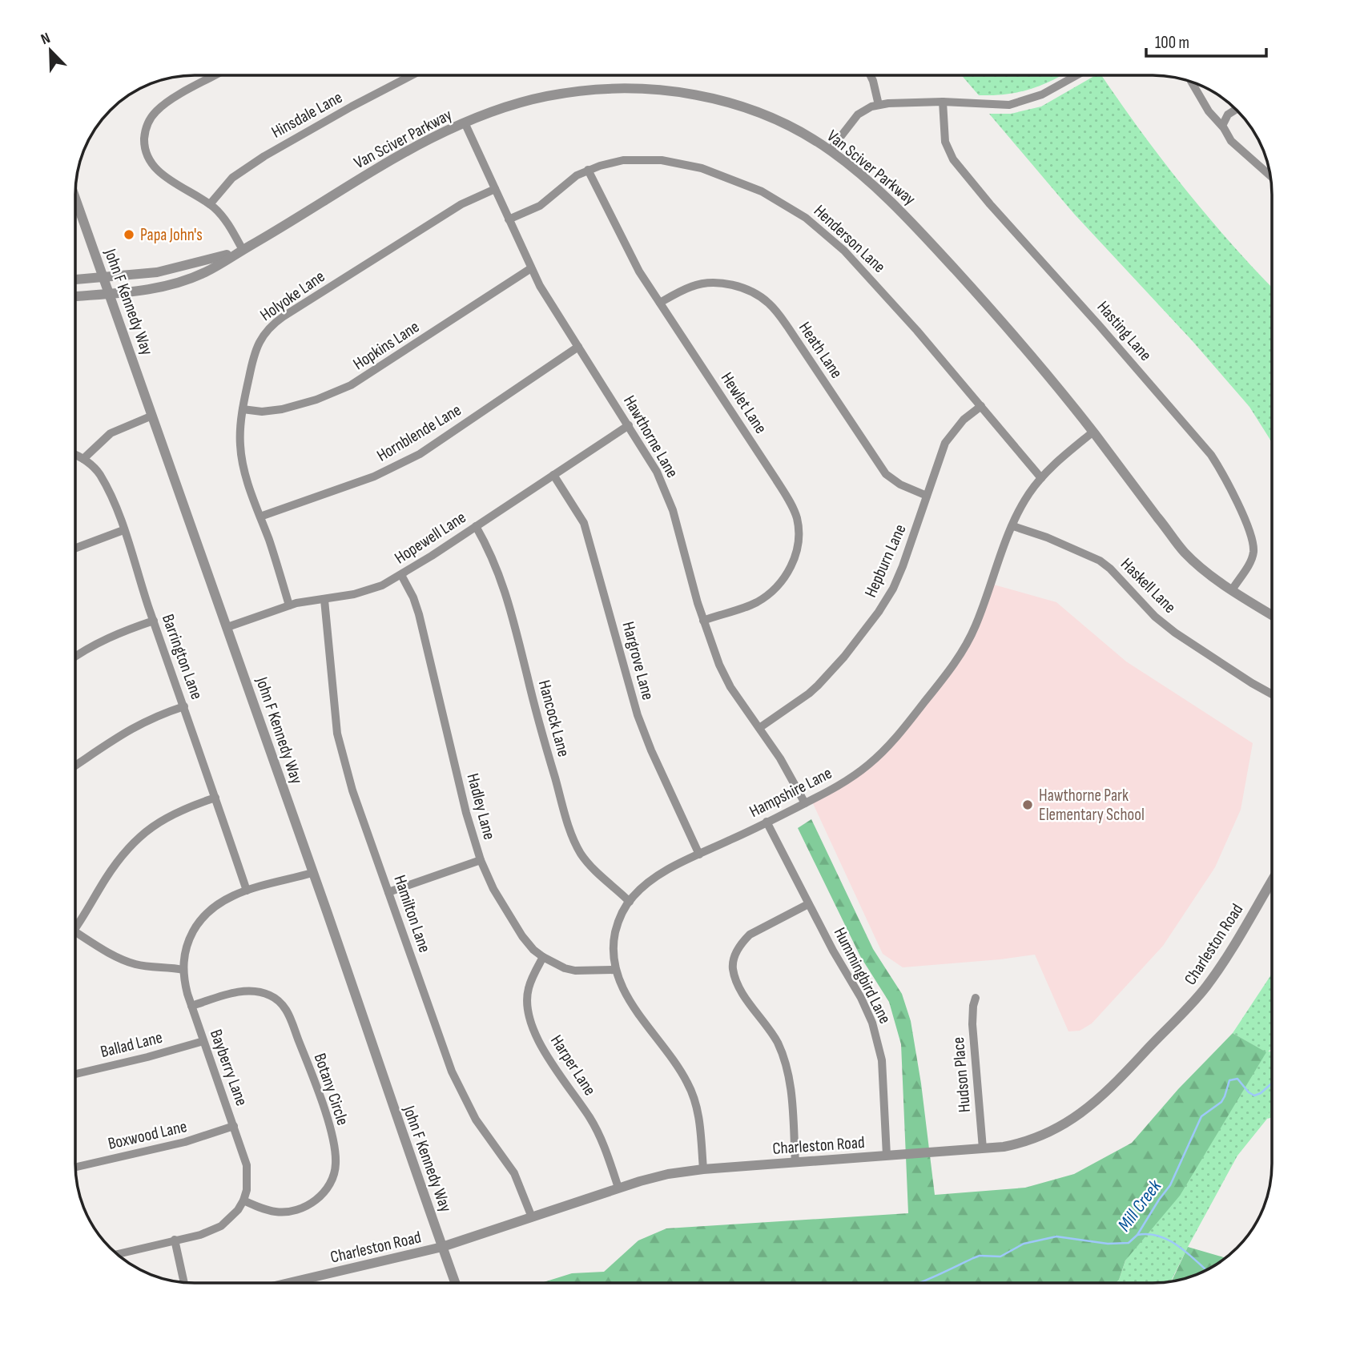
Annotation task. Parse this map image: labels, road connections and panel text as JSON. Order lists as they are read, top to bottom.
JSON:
{
  "streets": {
    "street": [
      "Hinsdale Lane",
      "Van Sciver Parkway",
      "Henderson Lane",
      "Holyoke Lane",
      "John F Kennedy Way",
      "Hasting Lane",
      "Hopkins Lane",
      "Heath Lane",
      "Hewlet Lane",
      "Hornblende Lane",
      "Hawthorne Lane",
      "Hopewell Lane",
      "Hepburn Lane",
      "Haskell Lane",
      "Barrington Lane",
      "Hargrove Lane",
      "Hancock Lane",
      "Hampshire Lane",
      "Hadley Lane",
      "Hamilton Lane",
      "Charleston Road",
      "Hummingbird Lane",
      "Ballad Lane",
      "Harper Lane",
      "Bayberry Lane",
      "Hudson Place",
      "Botany Circle",
      "Boxwood Lane"
    ]
  },
  "crossings": [
    ["Van Sciver Parkway", "John F Kennedy Way"],
    ["Van Sciver Parkway", "Hasting Lane"],
    ["Van Sciver Parkway", "Hawthorne Lane"],
    ["Van Sciver Parkway", "Hampshire Lane"],
    ["Henderson Lane", "Hewlet Lane"],
    ["Henderson Lane", "Hawthorne Lane"],
    ["Henderson Lane", "Hepburn Lane"],
    ["Henderson Lane", "Hampshire Lane"],
    ["Holyoke Lane", "Hopkins Lane"],
    ["Holyoke Lane", "Hornblende Lane"],
    ["Holyoke Lane", "Hawthorne Lane"],
    ["Holyoke Lane", "Hopewell Lane"],
    ["John F Kennedy Way", "Hopewell Lane"],
    ["John F Kennedy Way", "Charleston Road"],
    ["John F Kennedy Way", "Bayberry Lane"],
    ["Hopkins Lane", "Hawthorne Lane"],
    ["Heath Lane", "Hewlet Lane"],
    ["Heath Lane", "Hepburn Lane"],
    ["Hewlet Lane", "Hawthorne Lane"],
    ["Hornblende Lane", "Hawthorne Lane"],
    ["Hawthorne Lane", "Hopewell Lane"],
    ["Hawthorne Lane", "Hepburn Lane"],
    ["Hawthorne Lane", "Hampshire Lane"],
    ["Hopewell Lane", "Hargrove Lane"],
    ["Hopewell Lane", "Hancock Lane"],
    ["Hopewell Lane", "Hadley Lane"],
    ["Hopewell Lane", "Hamilton Lane"],
    ["Haskell Lane", "Hampshire Lane"],
    ["Barrington Lane", "Bayberry Lane"],
    ["Hargrove Lane", "Hampshire Lane"],
    ["Hancock Lane", "Hampshire Lane"],
    ["Hampshire Lane", "Hadley Lane"],
    ["Hampshire Lane", "Charleston Road"],
    ["Hampshire Lane", "Hummingbird Lane"],
    ["Hadley Lane", "Harper Lane"],
    ["Hamilton Lane", "Charleston Road"],
    ["Charleston Road", "Hummingbird Lane"],
    ["Charleston Road", "Harper Lane"],
    ["Charleston Road", "Hudson Place"],
    ["Ballad Lane", "Bayberry Lane"],
    ["Bayberry Lane", "Botany Circle"],
    ["Bayberry Lane", "Boxwood Lane"]
  ],
  "water": ["Mill Creek"],
  "places": ["Papa John's", "Hawthorne Park Elementary School"],
  "scale_bar": "100 m",
  "north": "top left"
}
